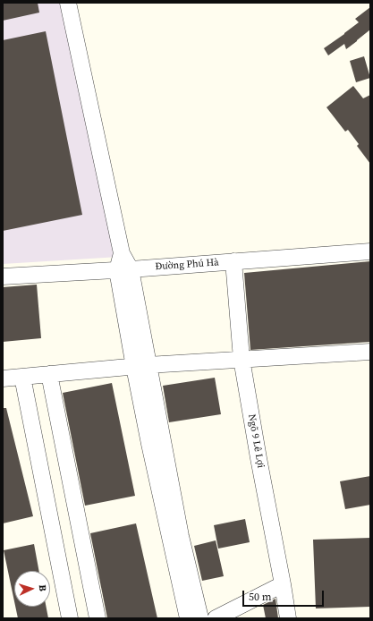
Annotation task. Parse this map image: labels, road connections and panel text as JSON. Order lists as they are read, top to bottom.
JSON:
{
  "streets": {
    "street": ["Đường Phú Hà", "Ngõ 9 Lê Lợi"]
  },
  "crossings": [
    ["Đường Phú Hà", "Ngõ 9 Lê Lợi"]
  ],
  "scale_bar": "50 m",
  "north": "right"
}
